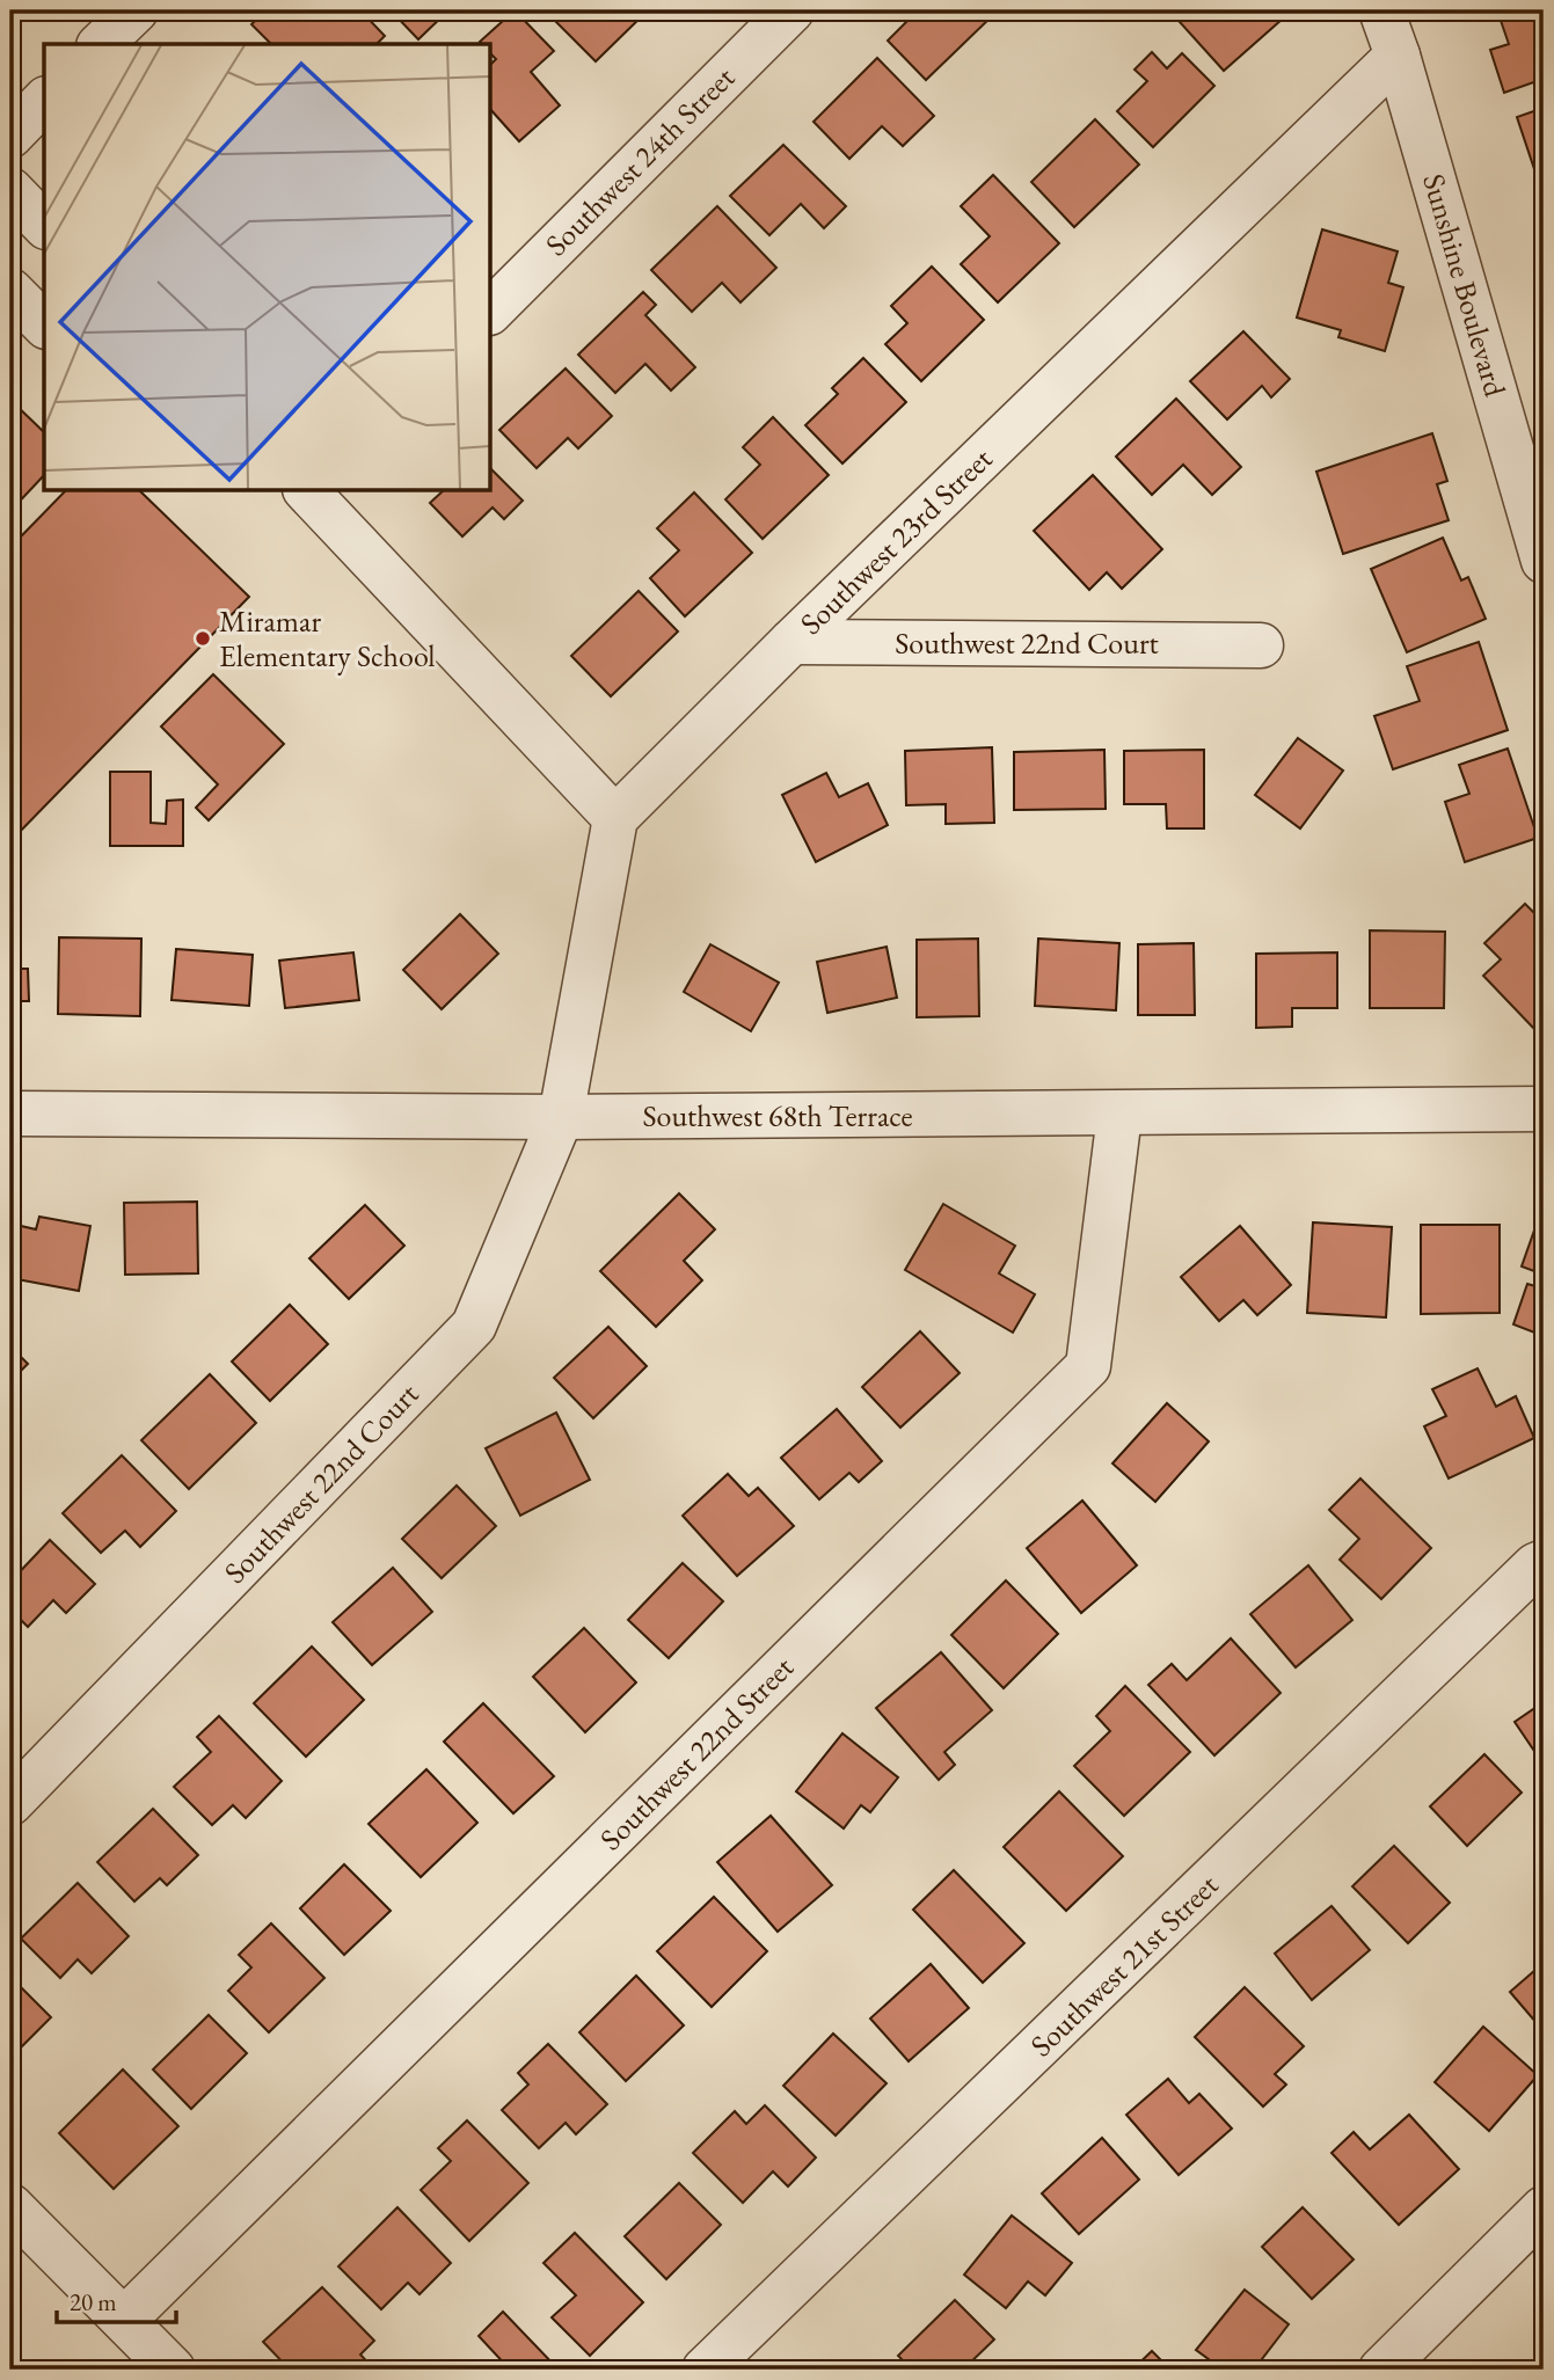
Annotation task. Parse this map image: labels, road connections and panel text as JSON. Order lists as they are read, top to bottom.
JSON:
{
  "streets": {
    "street": [
      "Southwest 24th Street",
      "Sunshine Boulevard",
      "Southwest 23rd Street",
      "Southwest 22nd Court",
      "Southwest 68th Terrace",
      "Southwest 22nd Street",
      "Southwest 21st Street"
    ]
  },
  "crossings": [
    ["Sunshine Boulevard", "Southwest 23rd Street"],
    ["Southwest 23rd Street", "Southwest 22nd Court"],
    ["Southwest 22nd Court", "Southwest 68th Terrace"],
    ["Southwest 68th Terrace", "Southwest 22nd Street"]
  ],
  "places": ["Miramar Elementary School"],
  "scale_bar": "20 m"
}
